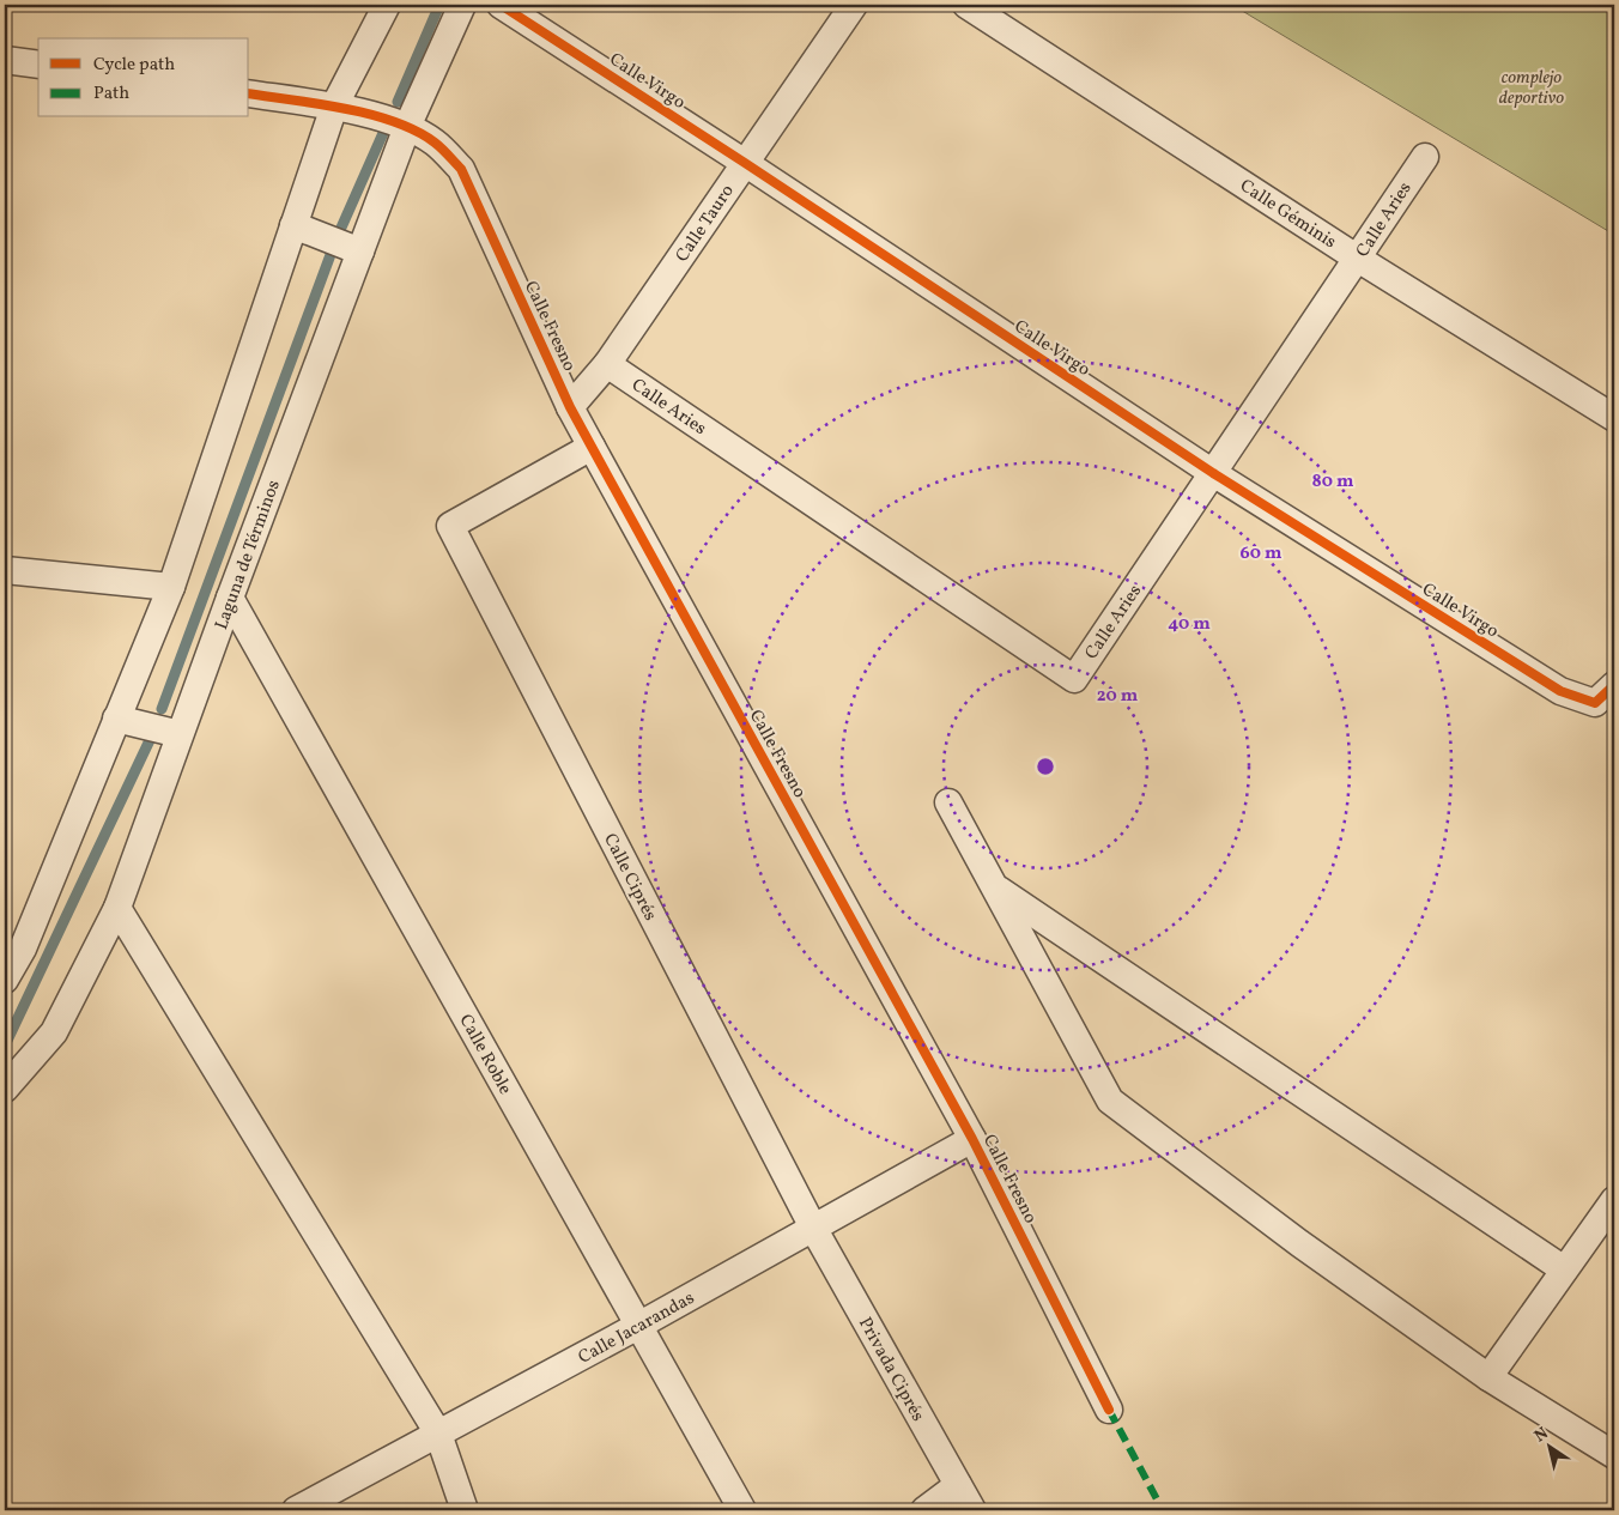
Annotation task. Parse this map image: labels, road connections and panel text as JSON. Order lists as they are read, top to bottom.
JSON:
{
  "streets": {
    "street": [
      "Calle Virgo",
      "Calle Géminis",
      "Calle Aries",
      "Calle Tauro",
      "Calle Fresno",
      "Laguna de Términos",
      "Calle Ciprés",
      "Calle Roble",
      "Calle Jacarandas",
      "Privada Ciprés"
    ]
  },
  "crossings": [
    ["Calle Virgo", "Calle Aries"],
    ["Calle Virgo", "Calle Tauro"],
    ["Calle Géminis", "Calle Aries"],
    ["Calle Aries", "Calle Tauro"],
    ["Calle Tauro", "Calle Fresno"],
    ["Calle Fresno", "Laguna de Términos"],
    ["Calle Fresno", "Calle Ciprés"],
    ["Calle Fresno", "Calle Jacarandas"],
    ["Laguna de Términos", "Calle Roble"],
    ["Calle Ciprés", "Calle Jacarandas"],
    ["Calle Ciprés", "Privada Ciprés"],
    ["Calle Roble", "Calle Jacarandas"],
    ["Calle Jacarandas", "Privada Ciprés"]
  ],
  "parks": ["complejo deportivo"],
  "legend": ["Cycle path", "Path"],
  "north": "top left",
  "rings": [
    "80 m",
    "60 m",
    "40 m",
    "20 m"
  ]
}
